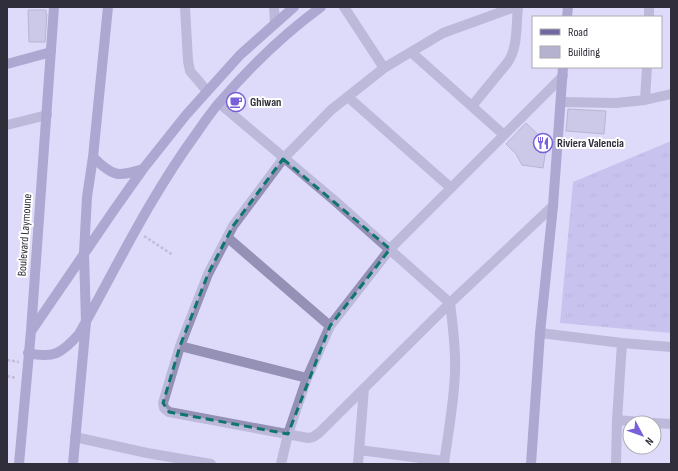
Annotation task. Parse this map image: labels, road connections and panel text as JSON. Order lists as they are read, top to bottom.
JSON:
{
  "streets": {
    "main road": ["Boulevard Laymoune"]
  },
  "places": {
    "cafe": ["Ghiwan"],
    "restaurant": ["Riviera Valencia"]
  },
  "legend": ["Road", "Building"],
  "north": "bottom right"
}
